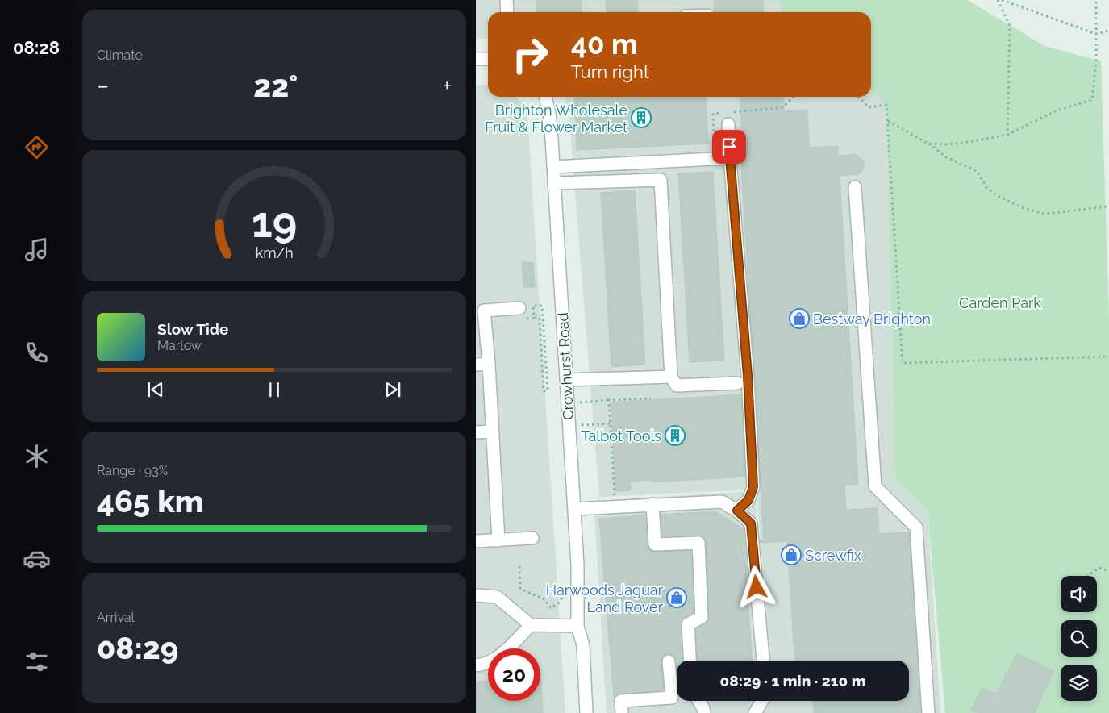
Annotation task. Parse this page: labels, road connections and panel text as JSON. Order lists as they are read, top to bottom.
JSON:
{
  "streets": {
    "street": ["Crowhurst Road"]
  },
  "parks": ["Carden Park"],
  "places": {
    "building": ["Brighton Wholesale Fruit & Flower Market", "Talbot Tools"],
    "shop": ["Bestway Brighton", "Screwfix", "Harwoods Jaguar Land Rover"]
  },
  "page": {
    "tabs": "08:28",
    "tile": [
      "Climate",
      ["Range · 93%", "465 km"],
      ["Arrival", "08:29"]
    ],
    "turn": ["40 m", "Turn right"],
    "heat": ["−", "22°", "+"],
    "song": ["Slow Tide", "Marlow"],
    "limit": "20",
    "trip": "08:29 · 1 min · 210 m",
    "gauge": ["19", "km/h"]
  }
}
